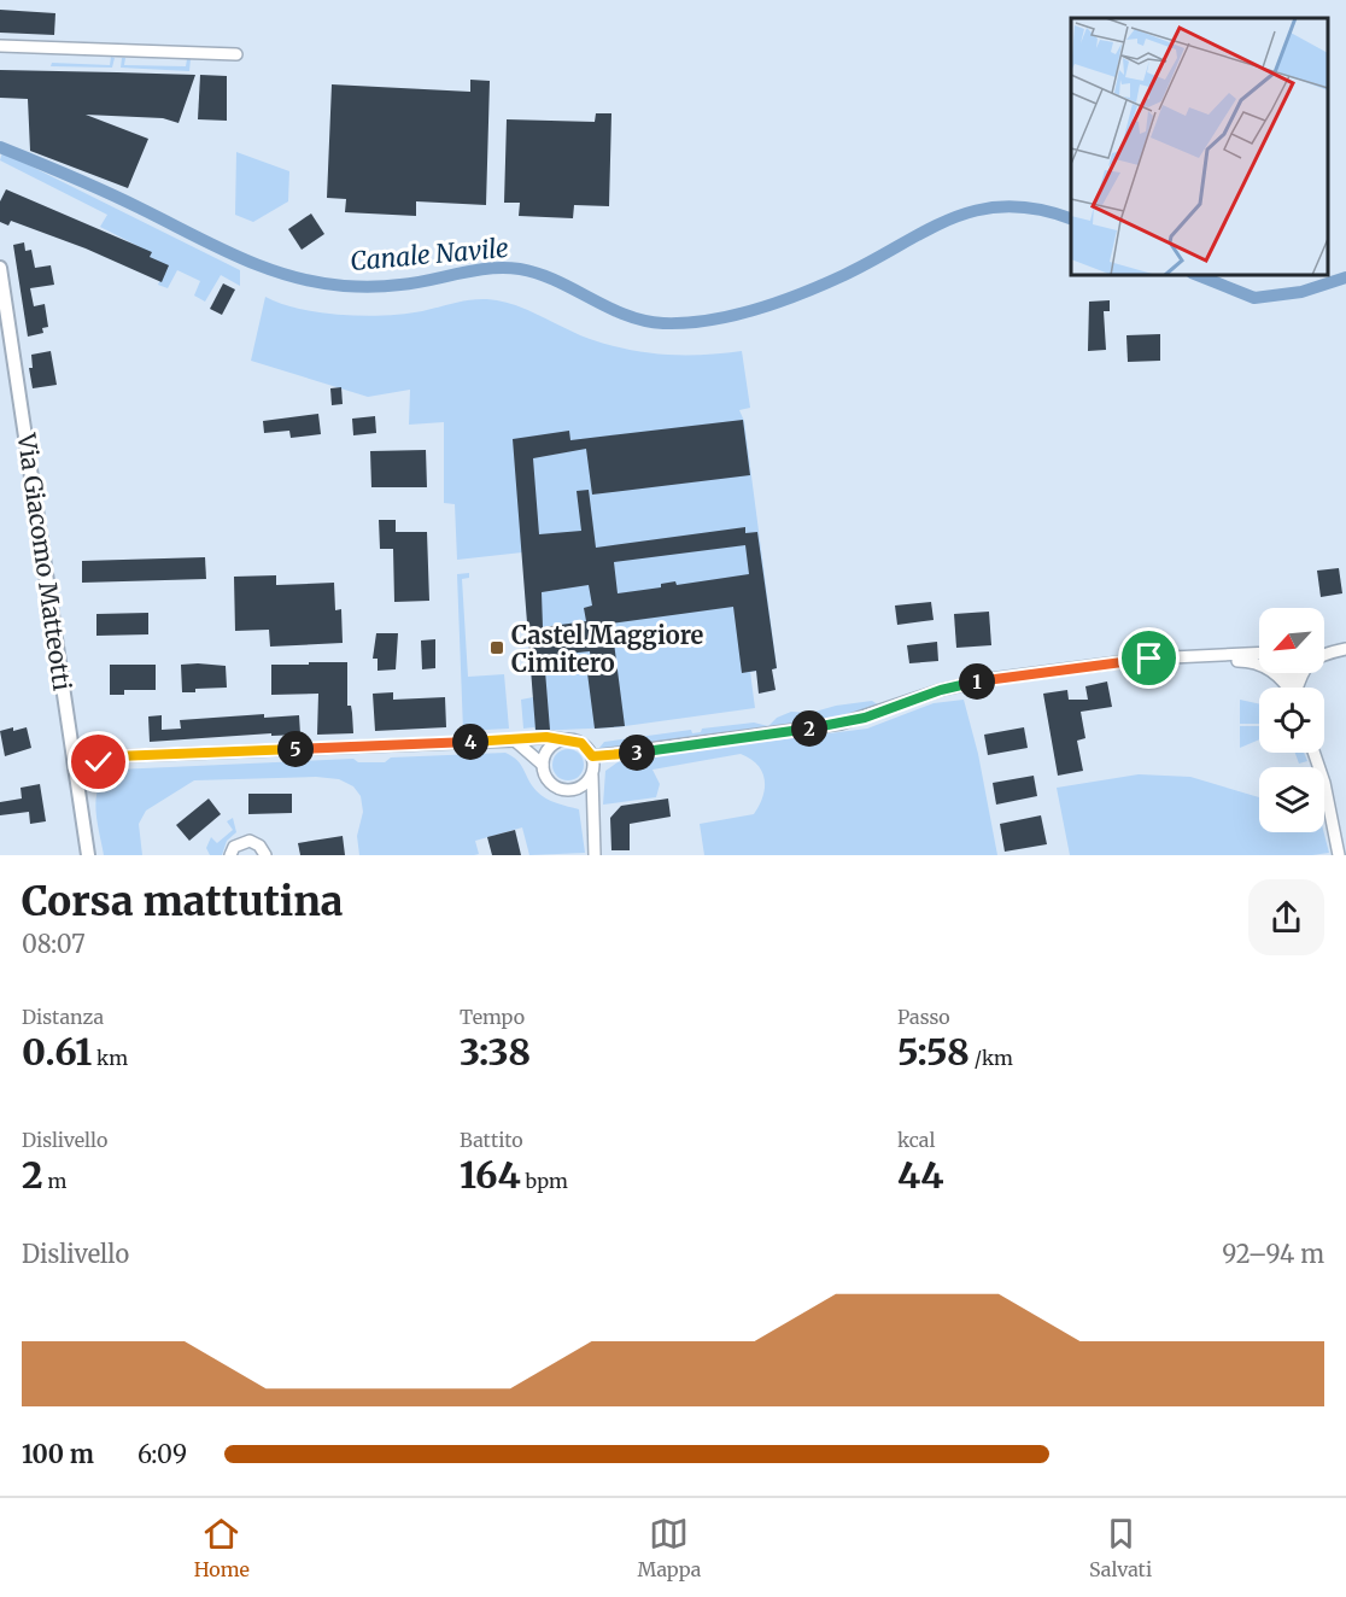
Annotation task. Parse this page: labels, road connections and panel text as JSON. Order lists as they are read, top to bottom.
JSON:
{
  "streets": {
    "street": ["Via Giacomo Matteotti"]
  },
  "water": ["Canale Navile"],
  "places": {
    "transit": ["Castel Maggiore Cimitero"]
  },
  "north": "bottom left",
  "page": {
    "pins": [
      "1",
      "2",
      "4",
      "5",
      "3"
    ],
    "heading": ["Corsa mattutina", "08:07"],
    "stats": [
      ["Distanza", "0.61 km"],
      ["Tempo", "3:38"],
      ["Passo", "5:58 /km"],
      ["Dislivello", "2 m"],
      ["Battito", "164 bpm"],
      ["kcal", "44"]
    ],
    "chart": ["Dislivello", "92–94 m"],
    "list": [
      {
        "name": "100 m",
        "note": "6:09"
      }
    ],
    "tabs": ["Home", "Mappa", "Salvati"]
  }
}
